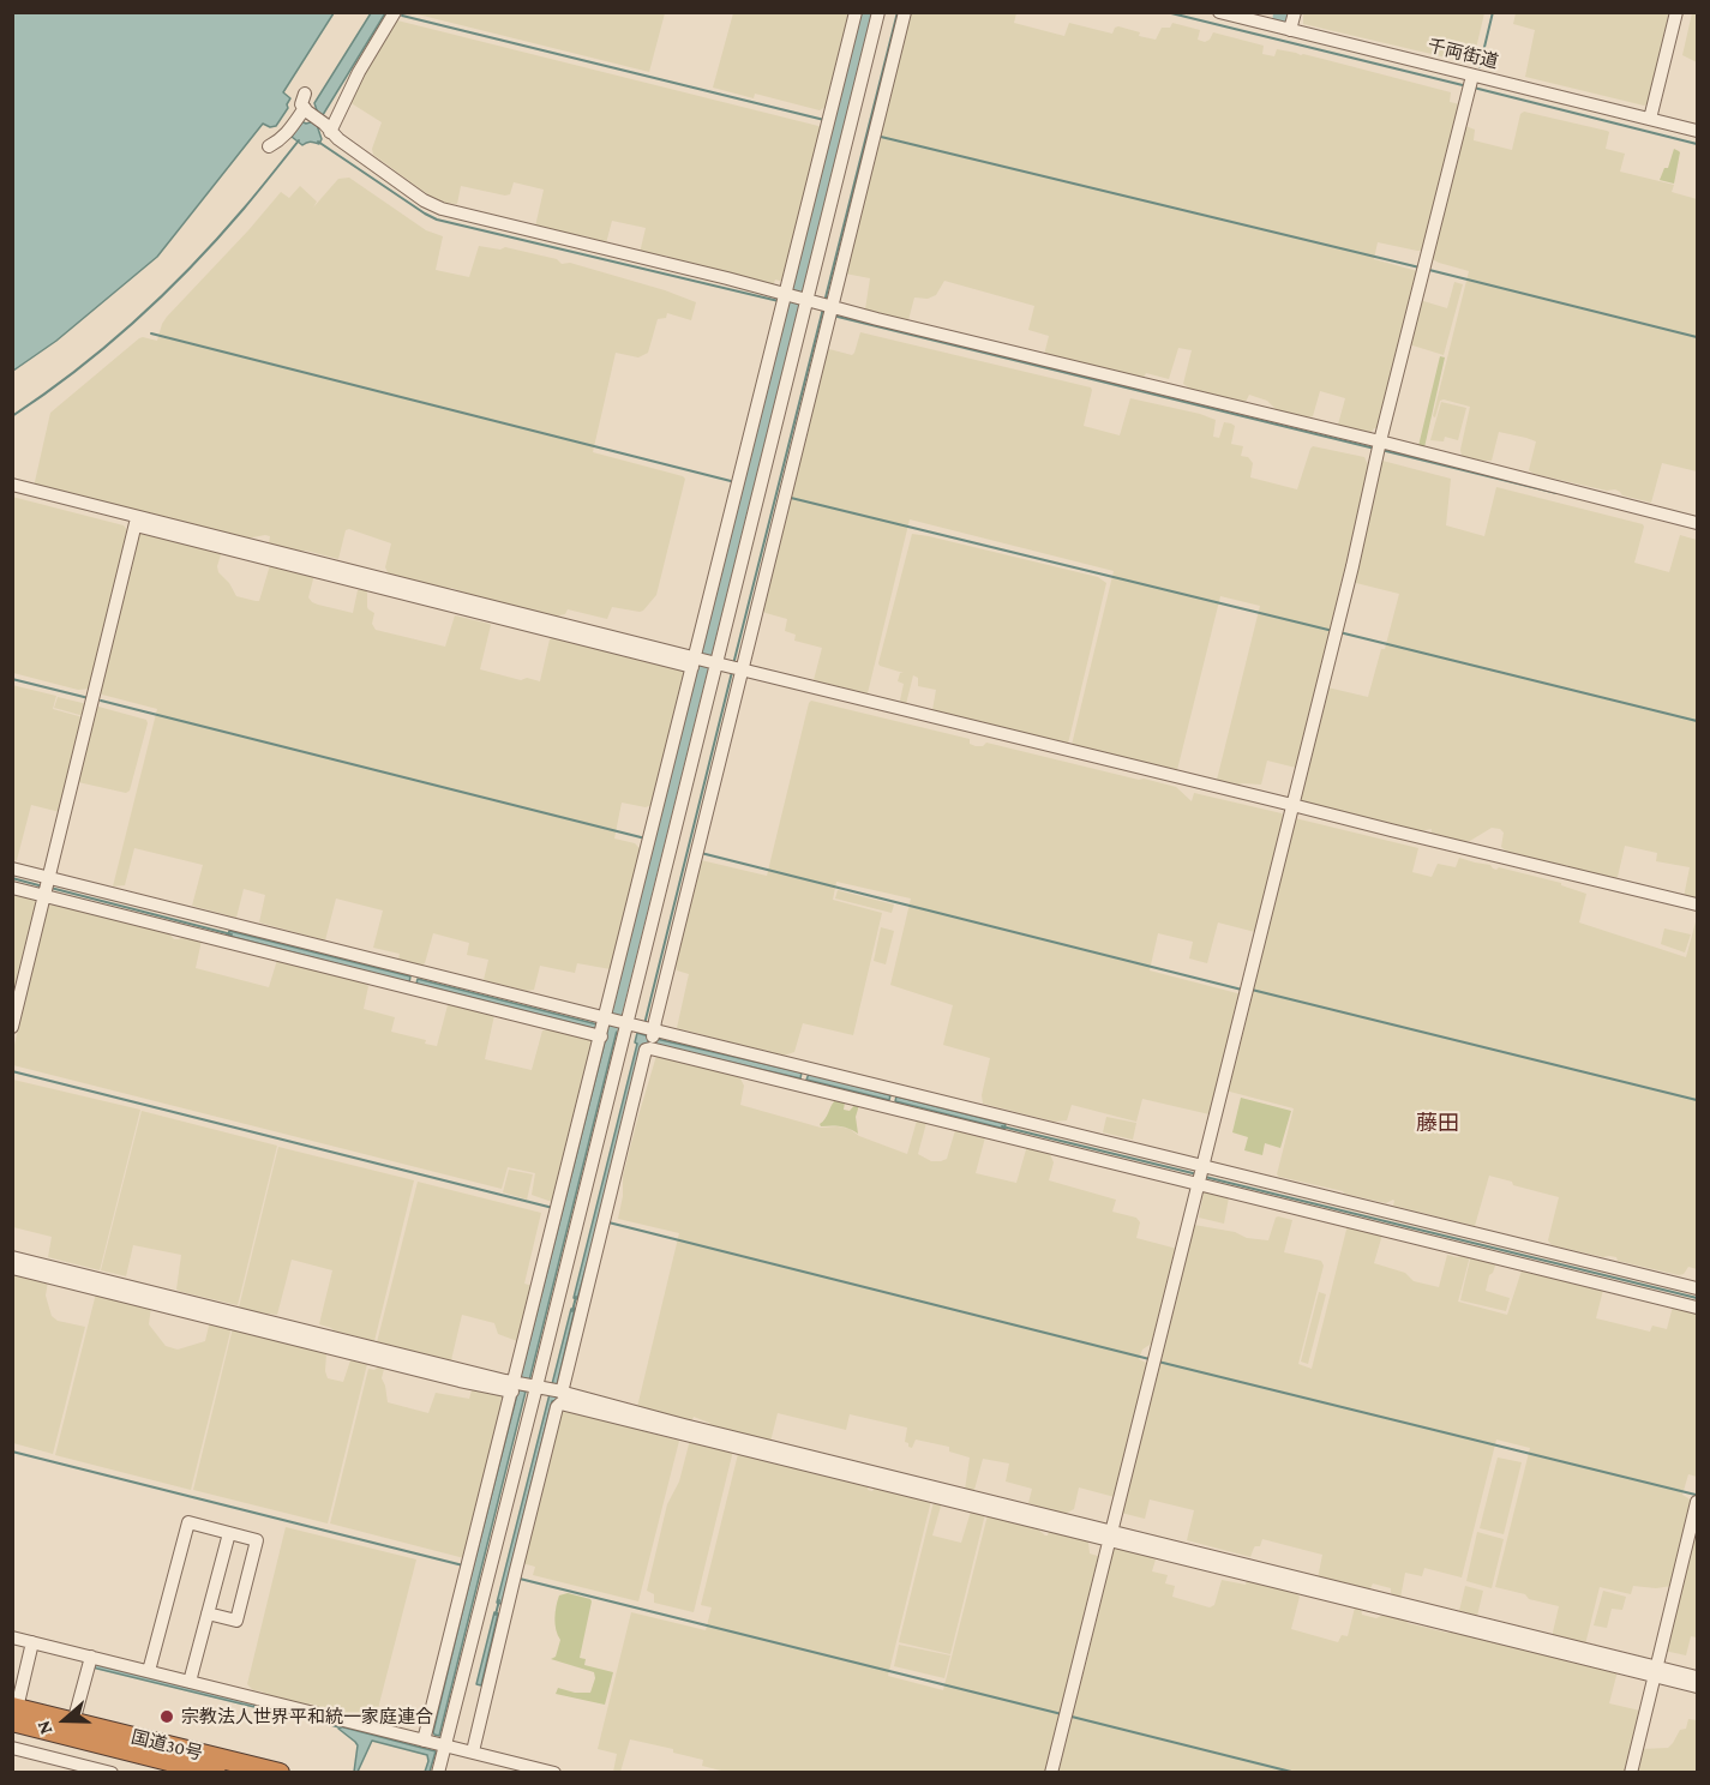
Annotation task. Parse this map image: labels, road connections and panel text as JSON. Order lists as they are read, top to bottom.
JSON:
{
  "streets": {
    "highway": ["国道30号"],
    "street": ["千両街道"]
  },
  "districts": ["藤田"],
  "places": ["宗教法人世界平和統一家庭連合"],
  "north": "left"
}
